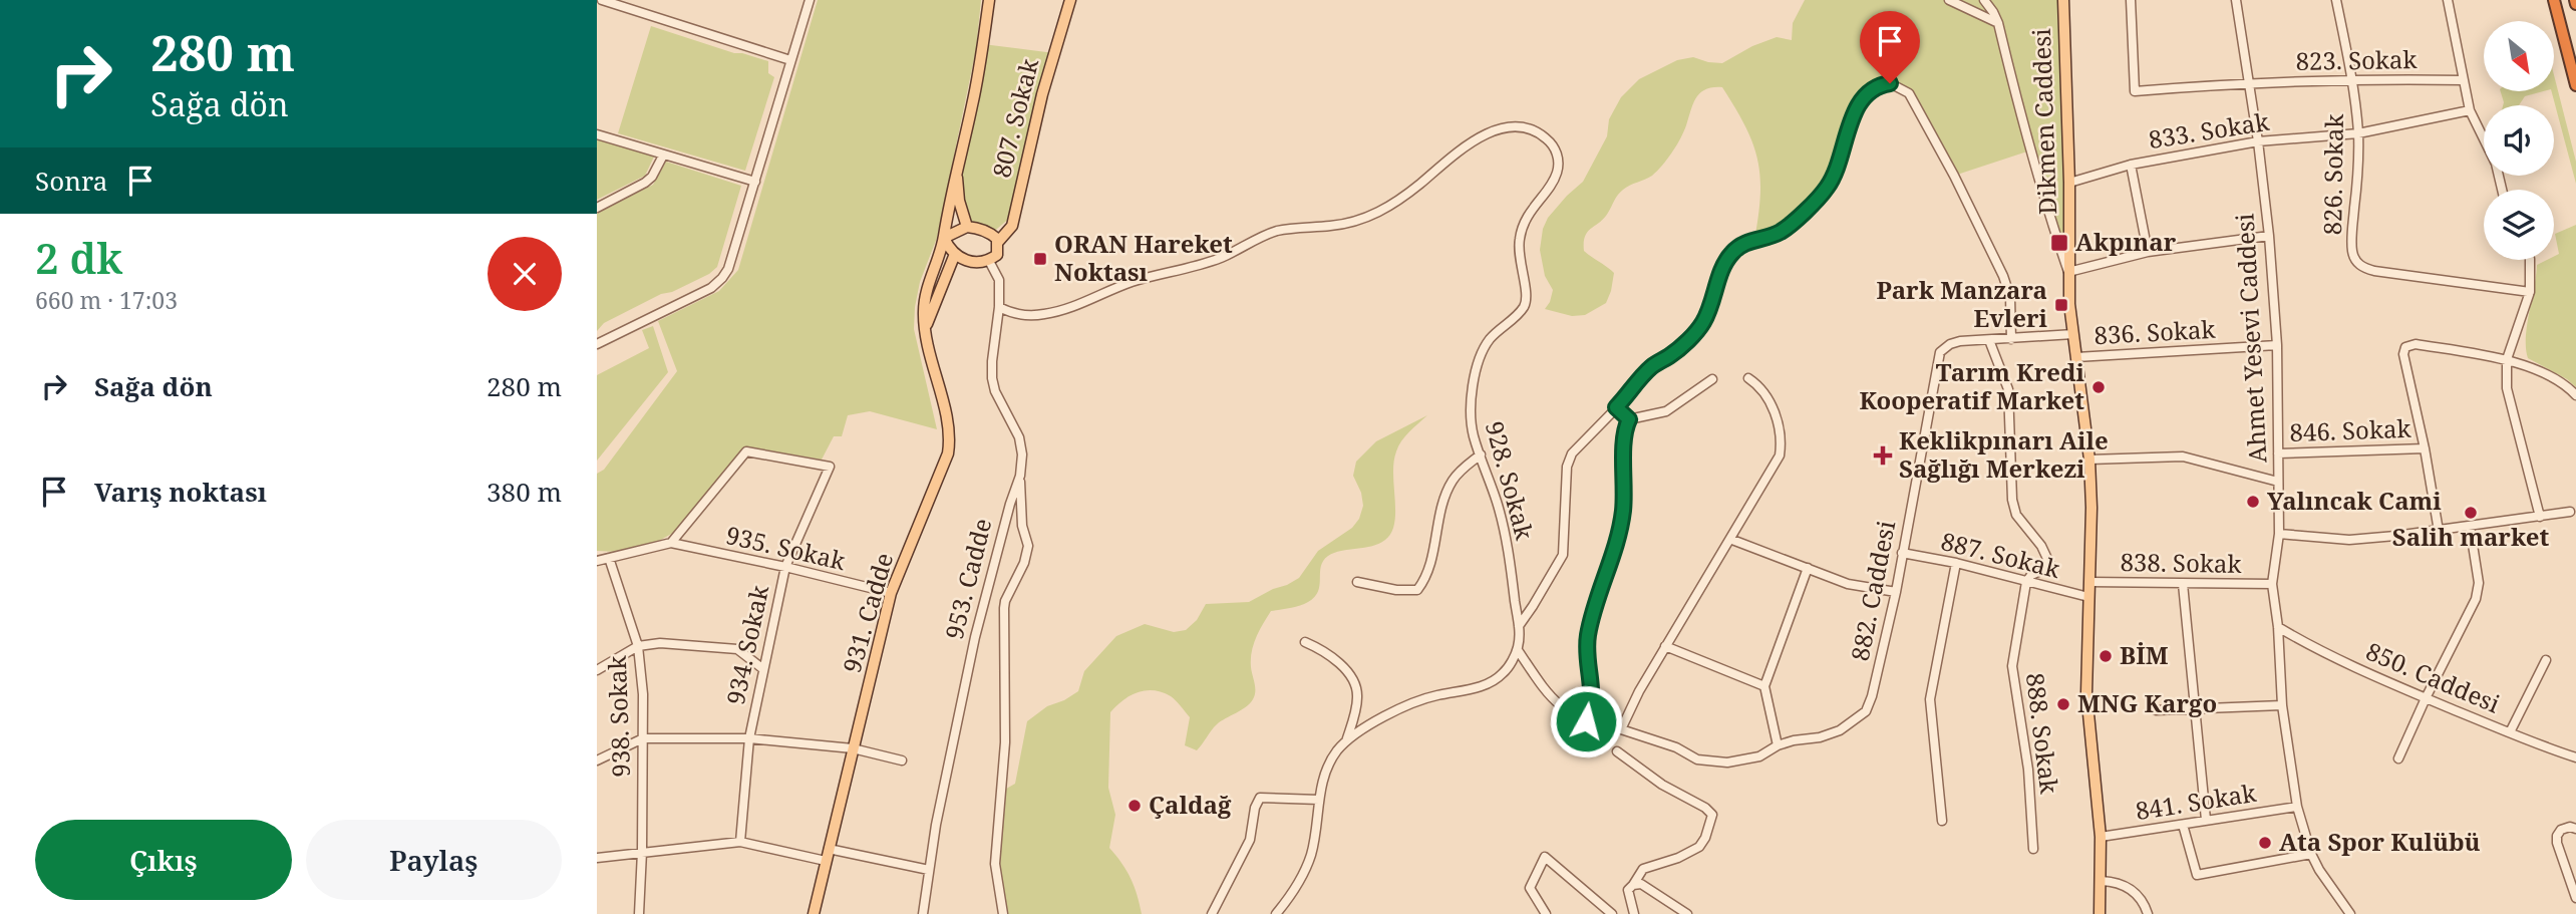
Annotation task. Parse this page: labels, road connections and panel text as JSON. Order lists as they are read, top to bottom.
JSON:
{
  "streets": {
    "main road": ["807. Sokak", "Dikmen Caddesi", "931. Cadde"],
    "street": [
      "823. Sokak",
      "833. Sokak",
      "826. Sokak",
      "836. Sokak",
      "Ahmet Yesevi Caddesi",
      "846. Sokak",
      "928. Sokak",
      "935. Sokak",
      "887. Sokak",
      "838. Sokak",
      "953. Cadde",
      "882. Caddesi",
      "934. Sokak",
      "850. Caddesi",
      "938. Sokak",
      "888. Sokak",
      "841. Sokak"
    ]
  },
  "crossings": [
    ["823. Sokak", "826. Sokak"],
    ["823. Sokak", "Ahmet Yesevi Caddesi"],
    ["807. Sokak", "953. Cadde"],
    ["807. Sokak", "931. Cadde"],
    ["Dikmen Caddesi", "833. Sokak"],
    ["Dikmen Caddesi", "836. Sokak"],
    ["Dikmen Caddesi", "887. Sokak"],
    ["Dikmen Caddesi", "838. Sokak"],
    ["Dikmen Caddesi", "882. Caddesi"],
    ["Dikmen Caddesi", "841. Sokak"],
    ["833. Sokak", "826. Sokak"],
    ["833. Sokak", "Ahmet Yesevi Caddesi"],
    ["836. Sokak", "Ahmet Yesevi Caddesi"],
    ["Ahmet Yesevi Caddesi", "846. Sokak"],
    ["Ahmet Yesevi Caddesi", "838. Sokak"],
    ["Ahmet Yesevi Caddesi", "850. Caddesi"],
    ["Ahmet Yesevi Caddesi", "841. Sokak"],
    ["928. Sokak", "953. Cadde"],
    ["928. Sokak", "882. Caddesi"],
    ["935. Sokak", "931. Cadde"],
    ["935. Sokak", "934. Sokak"],
    ["887. Sokak", "882. Caddesi"],
    ["887. Sokak", "888. Sokak"],
    ["953. Cadde", "931. Cadde"]
  ],
  "places": {
    "transit": ["Akpınar", "ORAN Hareket Noktası", "Park Manzara Evleri"],
    "other": [
      "Tarım Kredi Kooperatif Market",
      "Yalıncak Cami",
      "Salih market",
      "BİM",
      "MNG Kargo",
      "Çaldağ",
      "Ata Spor Kulübü"
    ],
    "health": ["Keklikpınarı Aile Sağlığı Merkezi"]
  },
  "north": "bottom right",
  "page": {
    "turn": ["280 m", "Sağa dön"],
    "then": "Sonra",
    "heading": ["2 dk", "660 m · 17:03"],
    "list": [
      {
        "name": "Sağa dön",
        "value": "280 m"
      },
      {
        "name": "Varış noktası",
        "value": "380 m"
      }
    ],
    "buttons": ["Çıkış", "Paylaş"]
  }
}
